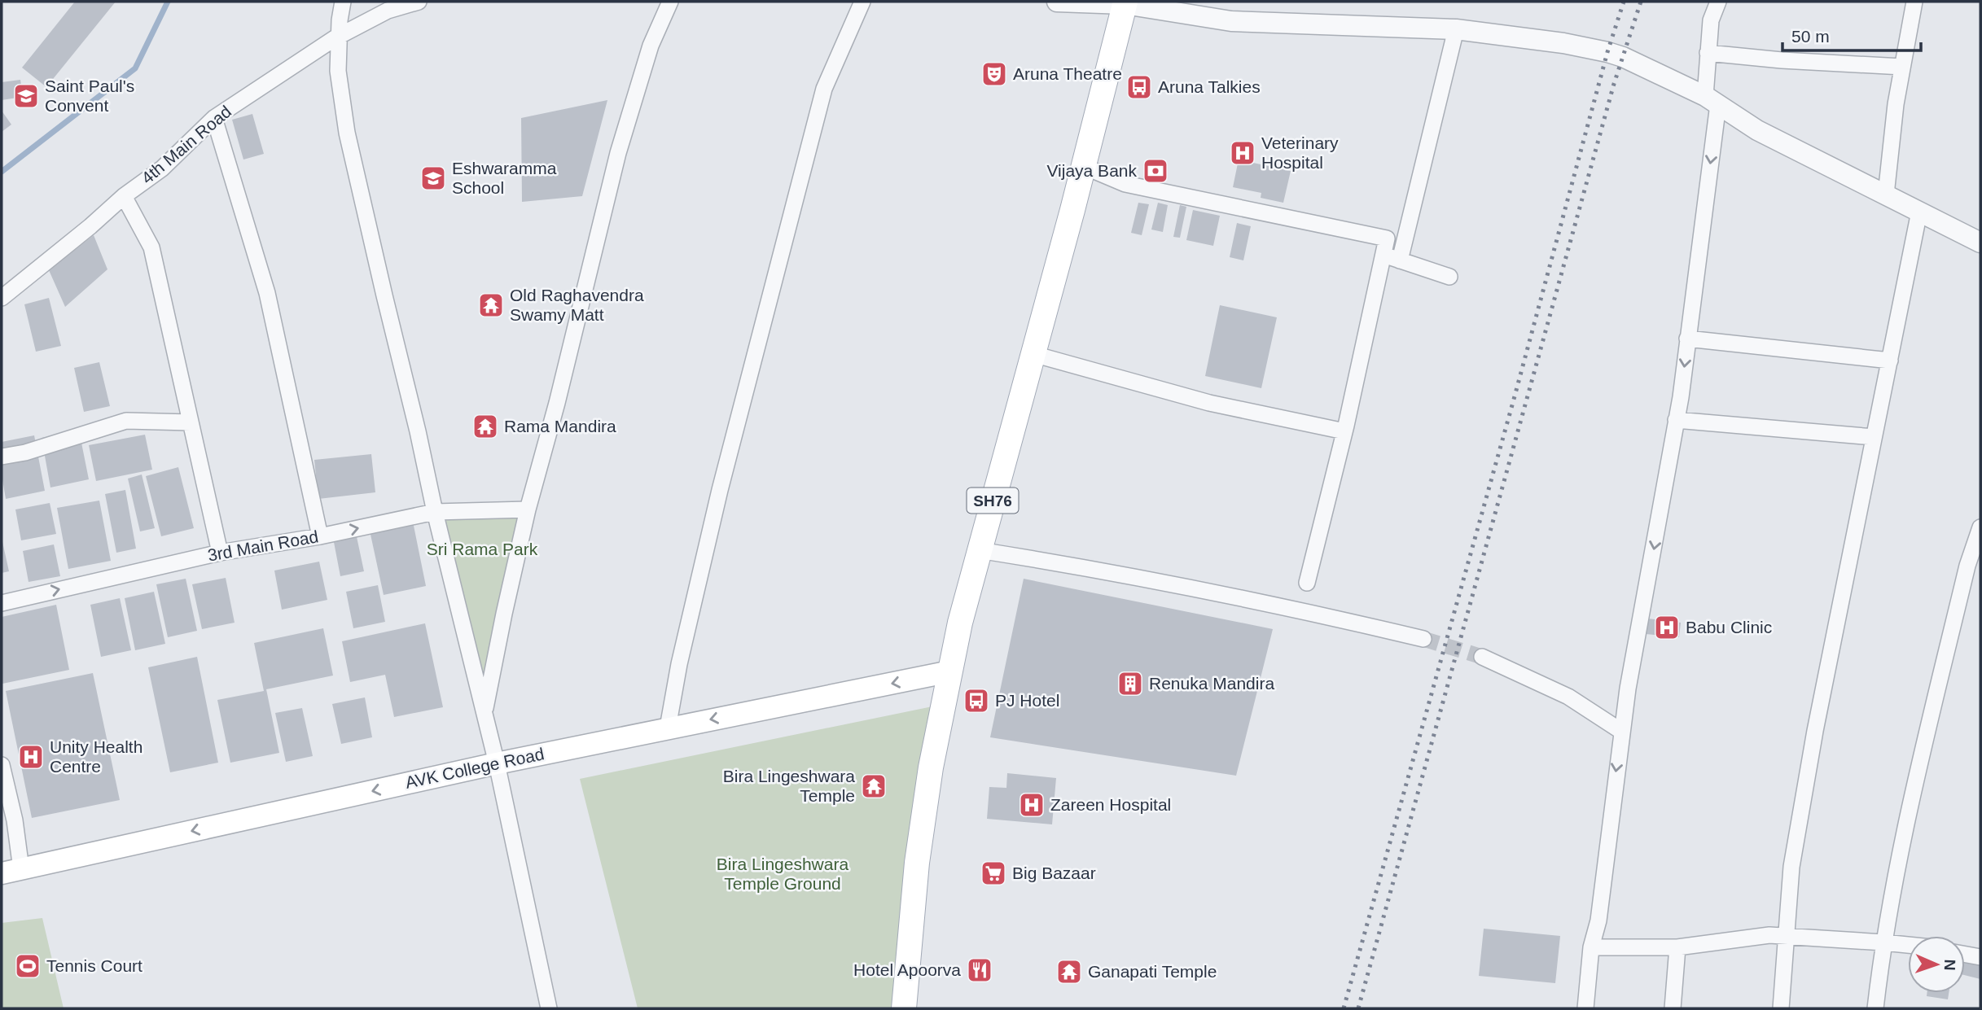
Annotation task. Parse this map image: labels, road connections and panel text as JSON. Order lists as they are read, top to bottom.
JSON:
{
  "streets": {
    "main road": ["SH76", "AVK College Road"],
    "street": ["4th Main Road", "3rd Main Road"]
  },
  "crossings": [
    ["SH76", "AVK College Road"]
  ],
  "one_way": ["3rd Main Road", "AVK College Road"],
  "parks": ["Sri Rama Park", "Bira Lingeshwara Temple Ground"],
  "places": {
    "theatre": ["Aruna Theatre"],
    "bus stop": ["Aruna Talkies", "PJ Hotel"],
    "school or university": ["Saint Paul's Convent", "Eshwaramma School"],
    "hospital": [
      "Veterinary Hospital",
      "Babu Clinic",
      "Unity Health Centre",
      "Zareen Hospital"
    ],
    "bank": ["Vijaya Bank"],
    "temple": [
      "Old Raghavendra Swamy Matt",
      "Rama Mandira",
      "Bira Lingeshwara Temple",
      "Ganapati Temple"
    ],
    "building": ["Renuka Mandira"],
    "supermarket": ["Big Bazaar"],
    "sports": ["Tennis Court"],
    "restaurant": ["Hotel Apoorva"]
  },
  "scale_bar": "50 m",
  "north": "right"
}
